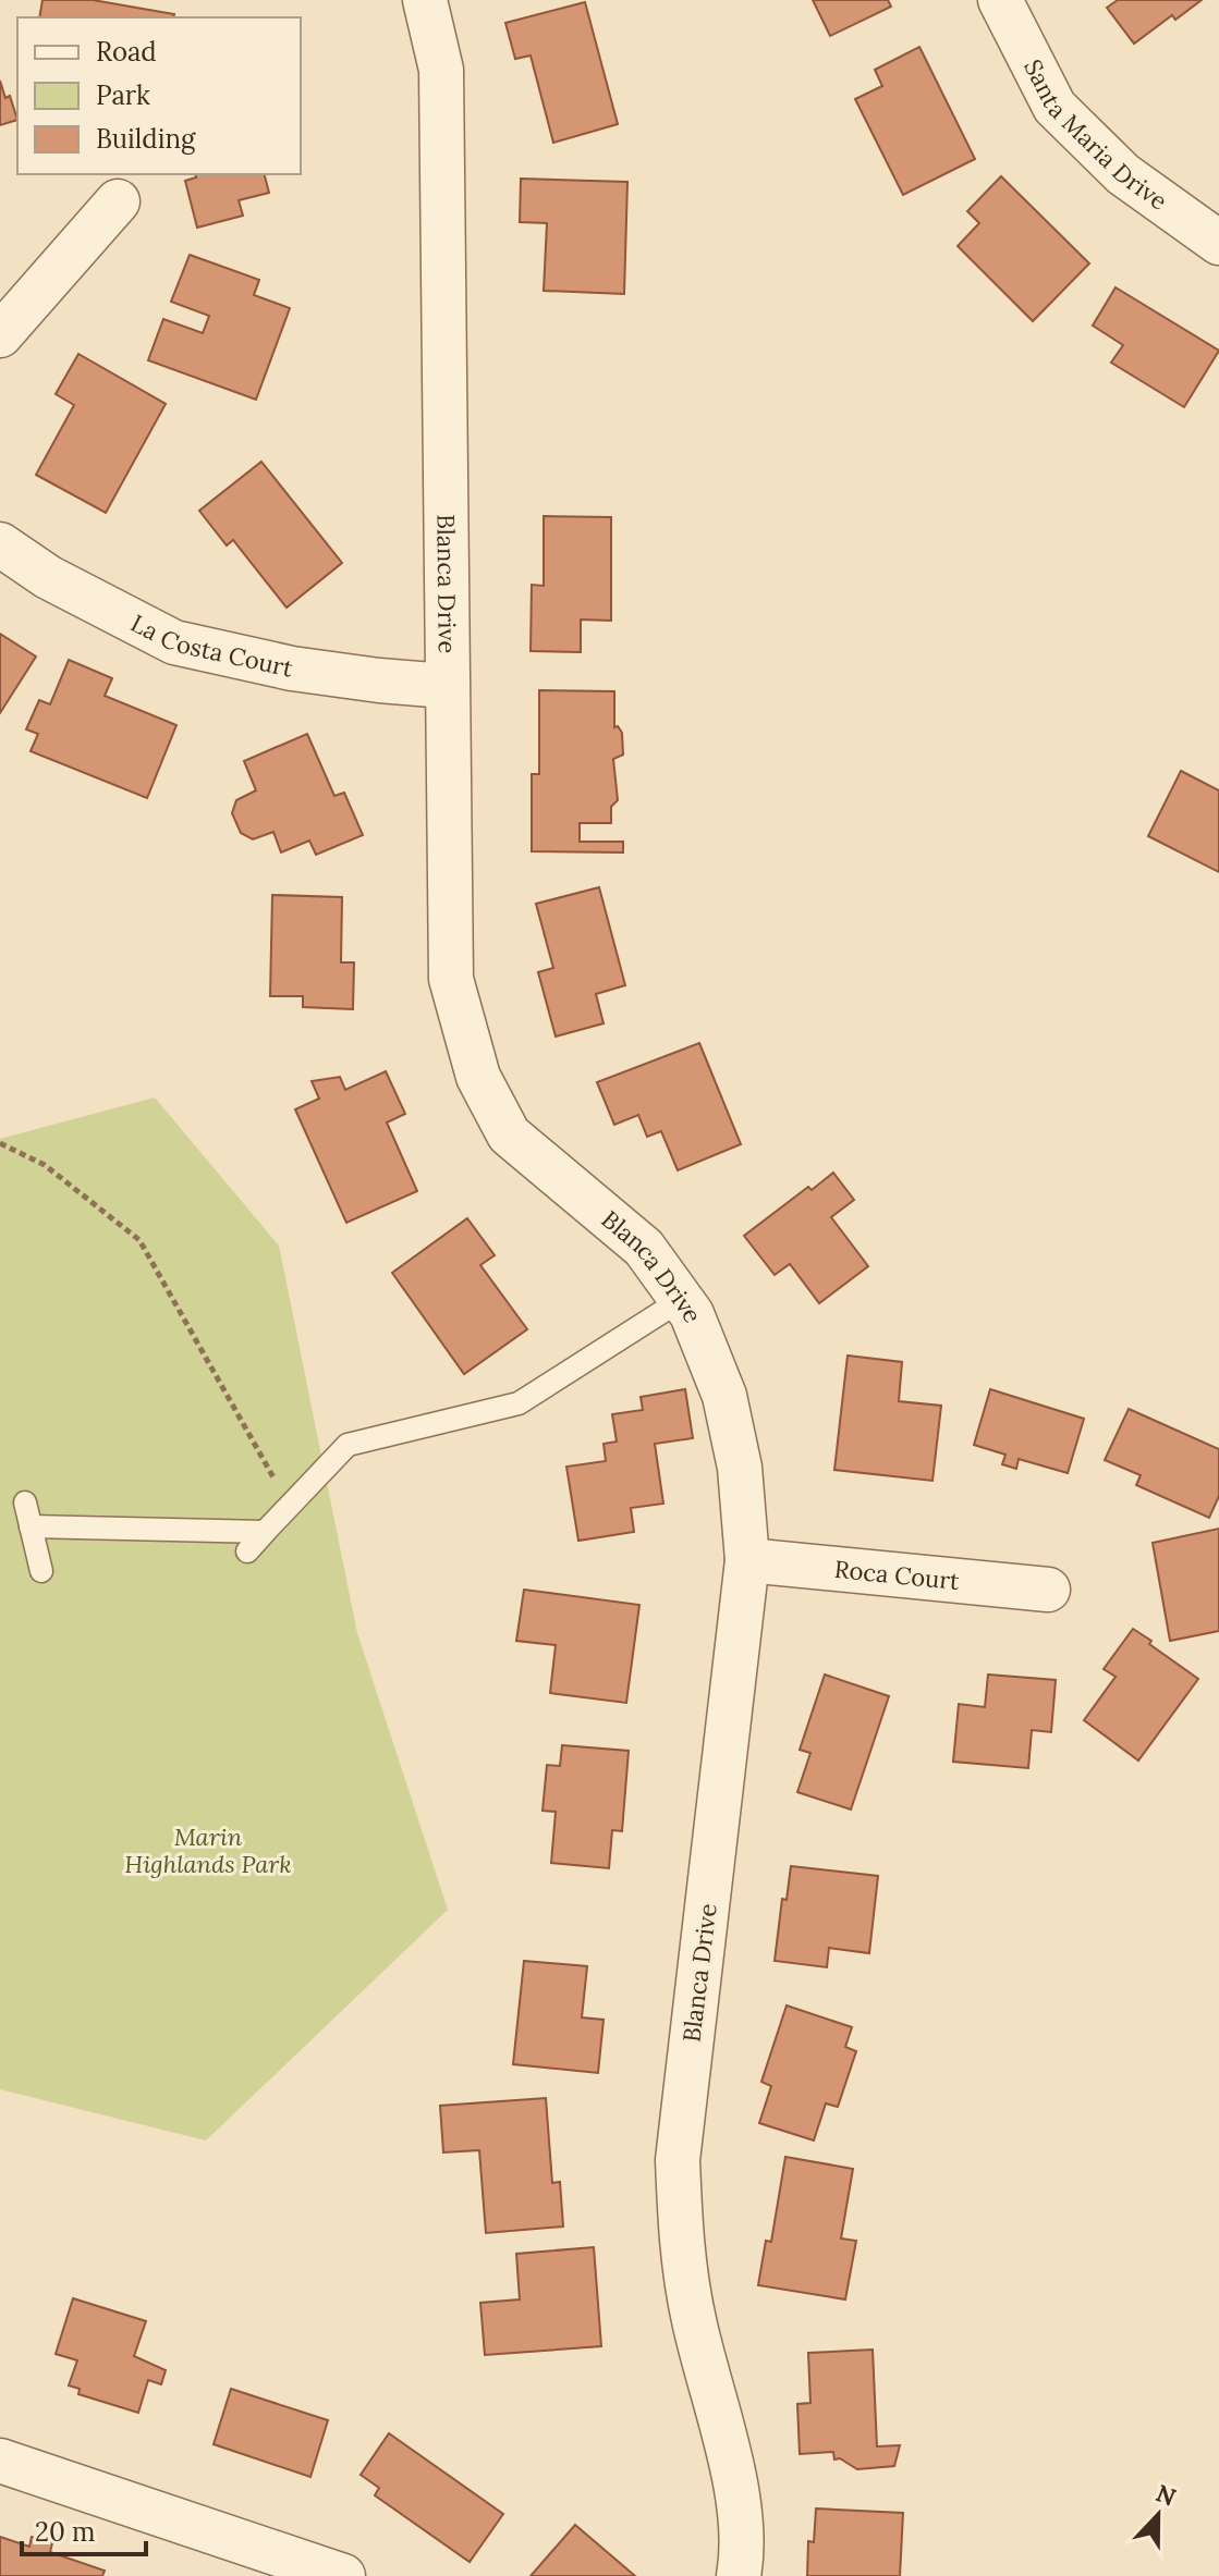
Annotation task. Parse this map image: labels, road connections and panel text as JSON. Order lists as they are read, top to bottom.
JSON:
{
  "streets": {
    "street": [
      "Santa Maria Drive",
      "Blanca Drive",
      "La Costa Court",
      "Roca Court"
    ]
  },
  "crossings": [
    ["Blanca Drive", "La Costa Court"],
    ["Blanca Drive", "Roca Court"]
  ],
  "parks": ["Marin Highlands Park"],
  "legend": ["Road", "Park", "Building"],
  "scale_bar": "20 m",
  "north": "top"
}
